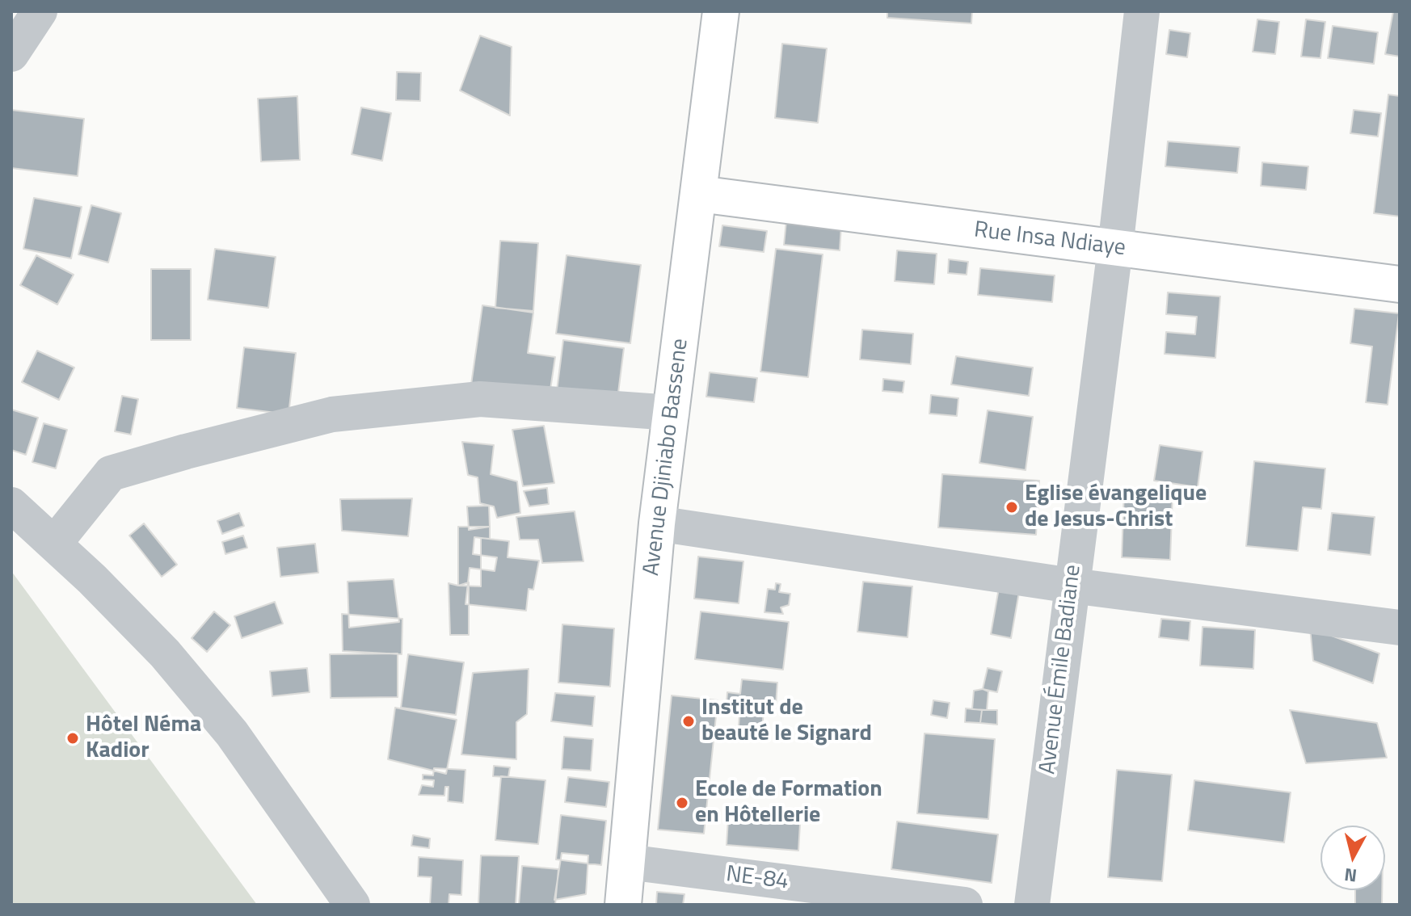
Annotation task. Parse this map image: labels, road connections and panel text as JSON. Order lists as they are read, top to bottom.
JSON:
{
  "streets": {
    "main road": ["Rue Insa Ndiaye", "Avenue Djiniabo Bassene"],
    "street": ["Avenue Émile Badiane", "NE-84"]
  },
  "crossings": [
    ["Rue Insa Ndiaye", "Avenue Djiniabo Bassene"],
    ["Rue Insa Ndiaye", "Avenue Émile Badiane"],
    ["Avenue Djiniabo Bassene", "NE-84"]
  ],
  "places": [
    "Eglise évangelique de Jesus-Christ",
    "Institut de beauté le Signard",
    "Hôtel Néma Kadior",
    "Ecole de Formation en Hôtellerie"
  ],
  "north": "bottom"
}
